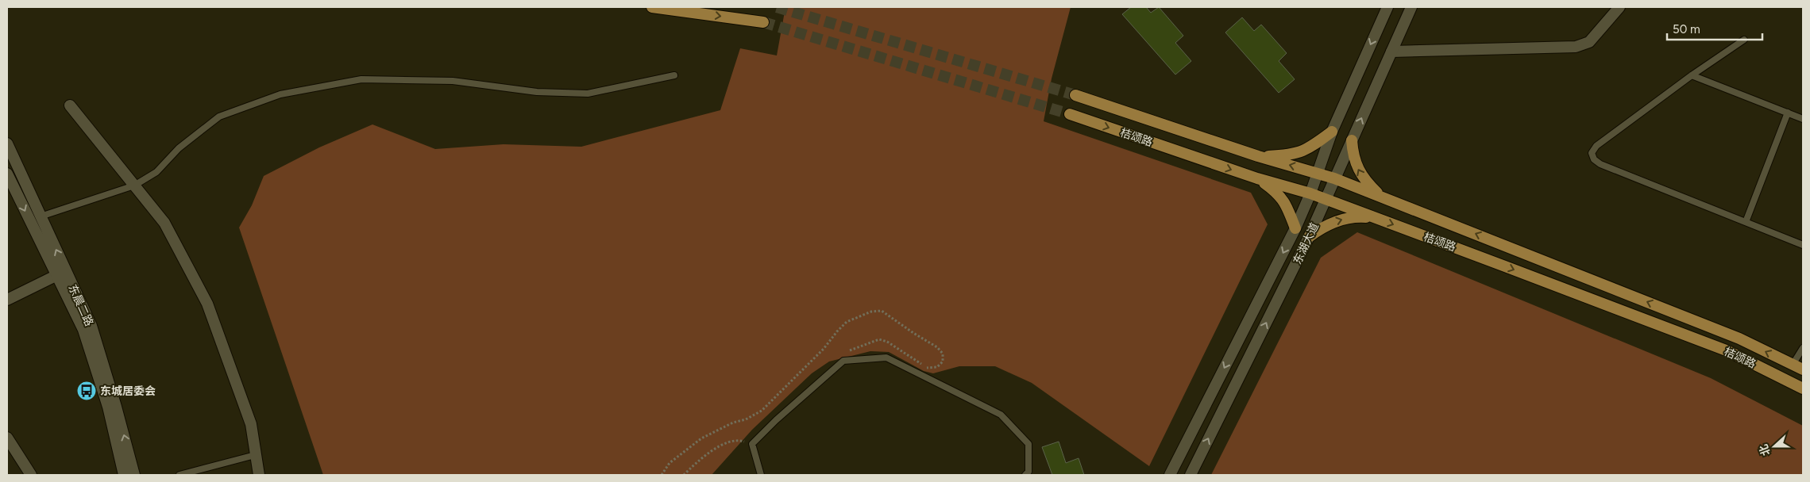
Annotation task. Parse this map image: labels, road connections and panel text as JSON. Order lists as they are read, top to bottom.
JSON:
{
  "streets": {
    "main road": ["桔颂路", "东湖大道", "东晨二路"]
  },
  "crossings": [
    ["桔颂路", "东湖大道"]
  ],
  "places": {
    "bus stop": ["东城居委会"]
  },
  "scale_bar": "50 m",
  "north": "left"
}
